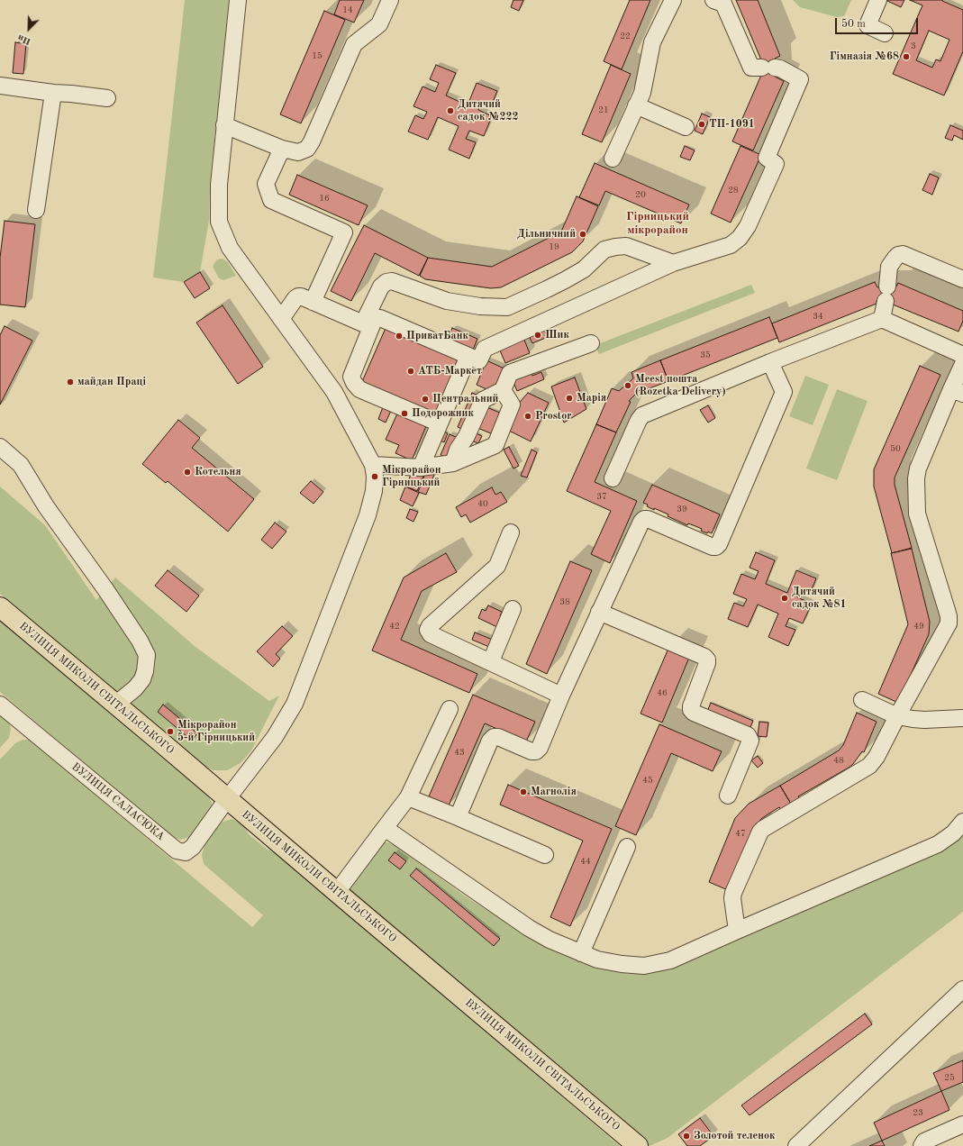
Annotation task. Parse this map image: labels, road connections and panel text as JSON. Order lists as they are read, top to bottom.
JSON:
{
  "streets": {
    "main road": ["ВУЛИЦЯ МИКОЛИ СВІТАЛЬСЬКОГО"],
    "street": ["ВУЛИЦЯ САЛАСЮКА"]
  },
  "crossings": [
    ["ВУЛИЦЯ МИКОЛИ СВІТАЛЬСЬКОГО", "ВУЛИЦЯ САЛАСЮКА"]
  ],
  "districts": ["Гірницький мікрорайон"],
  "places": [
    "Гімназія №68",
    "Дитячий садок №222",
    "ТП-1091",
    "Дільничний",
    "Шик",
    "ПриватБанк",
    "АТБ-Маркет",
    "майдан Праці",
    "Meest пошта (Rozetka Delivery)",
    "Марія",
    "Центральний",
    "Подорожник",
    "Prostor",
    "Котельня",
    "Мiкрорайон Гiрницький",
    "Дитячий садок №81",
    "Мікрорайон 5-й Гірницький",
    "Магнолія",
    "Золотой теленок"
  ],
  "house_numbers": [
    "14",
    "22",
    "3",
    "15",
    "21",
    "28",
    "20",
    "16",
    "19",
    "34",
    "35",
    "50",
    "37",
    "40",
    "39",
    "38",
    "42",
    "49",
    "46",
    "43",
    "48",
    "45",
    "47",
    "44",
    "25",
    "23"
  ],
  "scale_bar": "50 m",
  "north": "bottom left"
}
